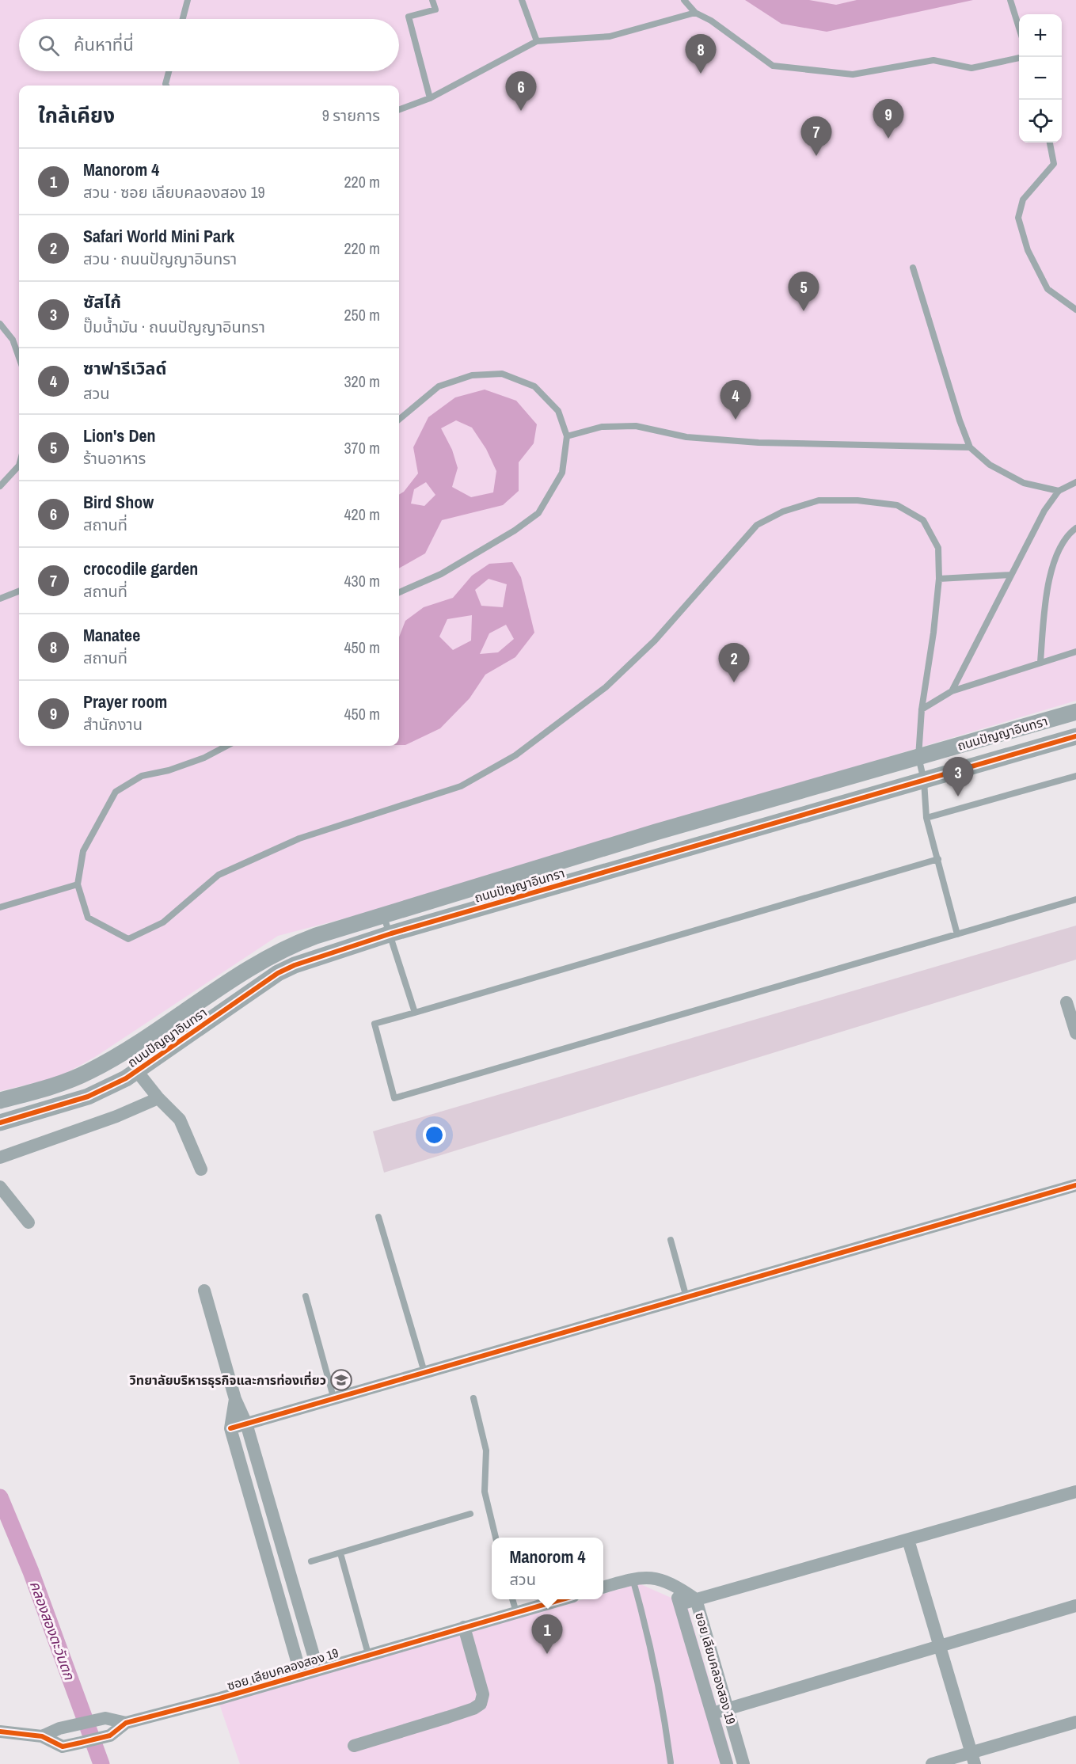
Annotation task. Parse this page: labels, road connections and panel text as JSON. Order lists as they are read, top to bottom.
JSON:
{
  "streets": {
    "street": ["ถนนปัญญาอินทรา", "ซอย เลียบคลองสอง 19"]
  },
  "water": ["คลองสองตะวันตก"],
  "places": {
    "school or university": ["วิทยาลัยบริหารธุรกิจและการท่องเที่ยว"]
  },
  "page": {
    "map_buttons": ["+", "−"],
    "search": "ค้นหาที่นี่",
    "pins": [
      "8",
      "6",
      "9",
      "7",
      "5",
      "4",
      "2",
      "3",
      "1"
    ],
    "heading": ["ใกล้เคียง", "9 รายการ"],
    "list": [
      {
        "mark": "1",
        "name": "Manorom 4",
        "note": "สวน · ซอย เลียบคลองสอง 19",
        "value": "220 m"
      },
      {
        "mark": "2",
        "name": "Safari World Mini Park",
        "note": "สวน · ถนนปัญญาอินทรา",
        "value": "220 m"
      },
      {
        "mark": "3",
        "name": "ซัสไก้",
        "note": "ปั๊มน้ำมัน · ถนนปัญญาอินทรา",
        "value": "250 m"
      },
      {
        "mark": "4",
        "name": "ซาฟารีเวิลด์",
        "note": "สวน",
        "value": "320 m"
      },
      {
        "mark": "5",
        "name": "Lion's Den",
        "note": "ร้านอาหาร",
        "value": "370 m"
      },
      {
        "mark": "6",
        "name": "Bird Show",
        "note": "สถานที่",
        "value": "420 m"
      },
      {
        "mark": "7",
        "name": "crocodile garden",
        "note": "สถานที่",
        "value": "430 m"
      },
      {
        "mark": "8",
        "name": "Manatee",
        "note": "สถานที่",
        "value": "450 m"
      },
      {
        "mark": "9",
        "name": "Prayer room",
        "note": "สำนักงาน",
        "value": "450 m"
      }
    ],
    "popup": ["Manorom 4", "สวน"]
  }
}
